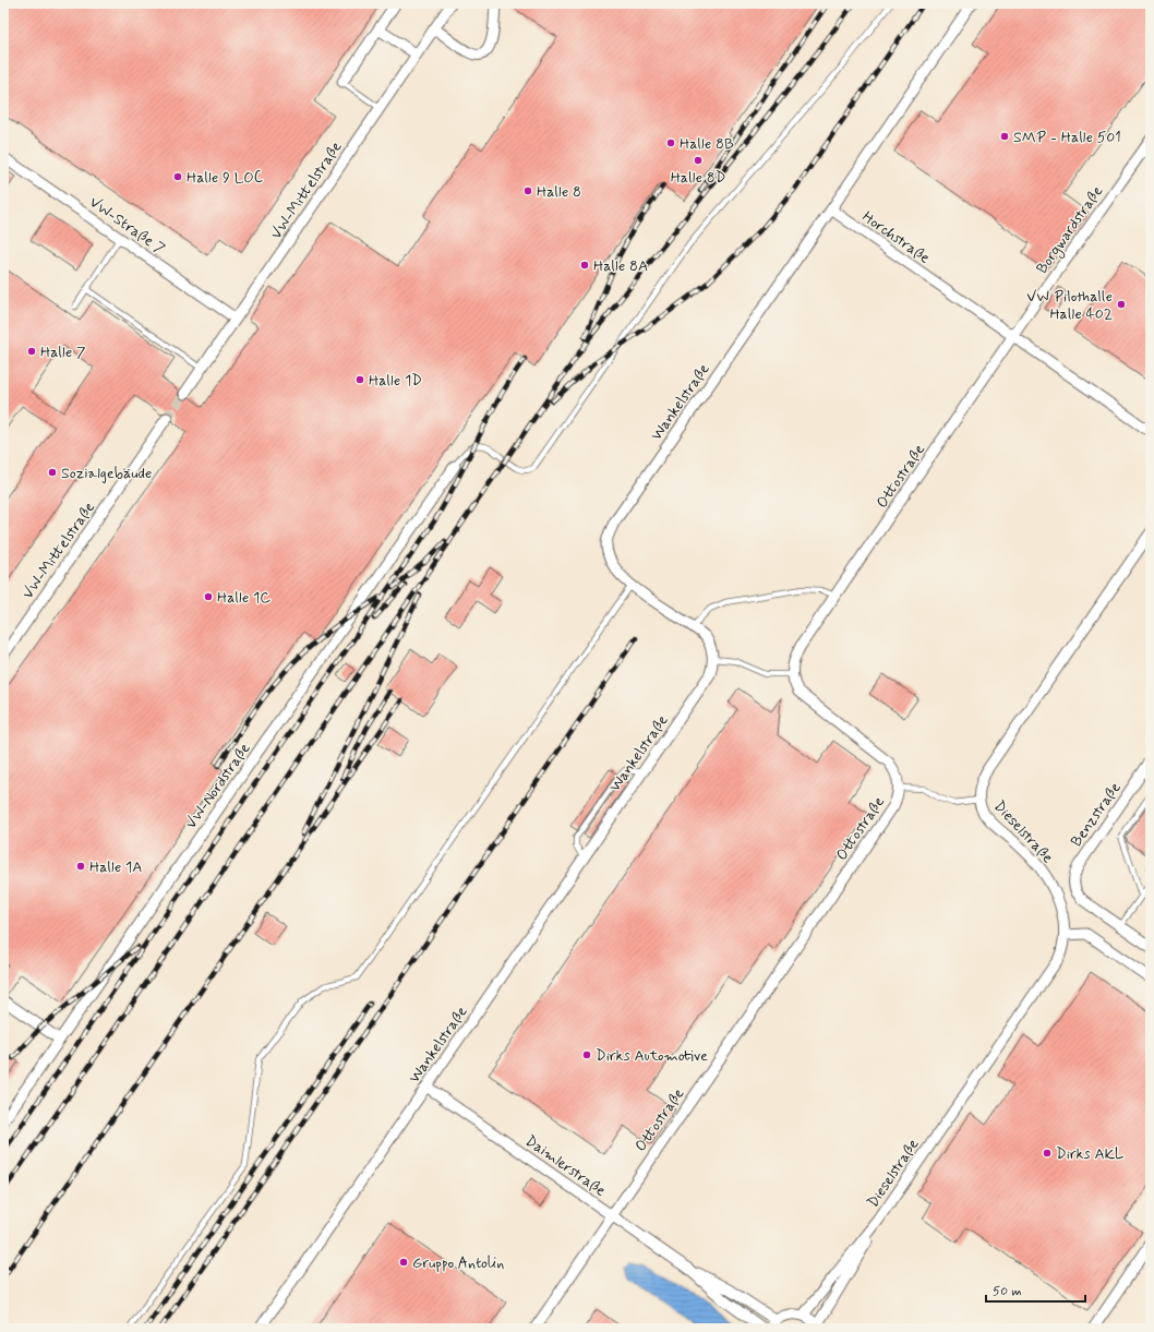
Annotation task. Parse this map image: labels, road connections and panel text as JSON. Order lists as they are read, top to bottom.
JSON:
{
  "streets": {
    "street": [
      "VW-Mittelstraße",
      "VW-Straße 7",
      "Borgwardstraße",
      "Horchstraße",
      "Wankelstraße",
      "Ottostraße",
      "VW-Nordstraße",
      "Benzstraße",
      "Dieselstraße",
      "Daimlerstraße"
    ]
  },
  "crossings": [
    ["VW-Mittelstraße", "VW-Straße 7"],
    ["Borgwardstraße", "Horchstraße"],
    ["Borgwardstraße", "Ottostraße"],
    ["Horchstraße", "Wankelstraße"],
    ["Horchstraße", "Ottostraße"],
    ["Wankelstraße", "Daimlerstraße"],
    ["Ottostraße", "Daimlerstraße"]
  ],
  "places": [
    "SMP - Halle 501",
    "Halle 8B",
    "Halle 8D",
    "Halle 9 LOC",
    "Halle 8",
    "Halle 8A",
    "VW Pilothalle Halle 402",
    "Halle 7",
    "Halle 1D",
    "Sozialgebäude",
    "Halle 1C",
    "Halle 1A",
    "Dirks Automotive",
    "Dirks AKL",
    "Gruppo Antolin"
  ],
  "scale_bar": "50 m"
}
